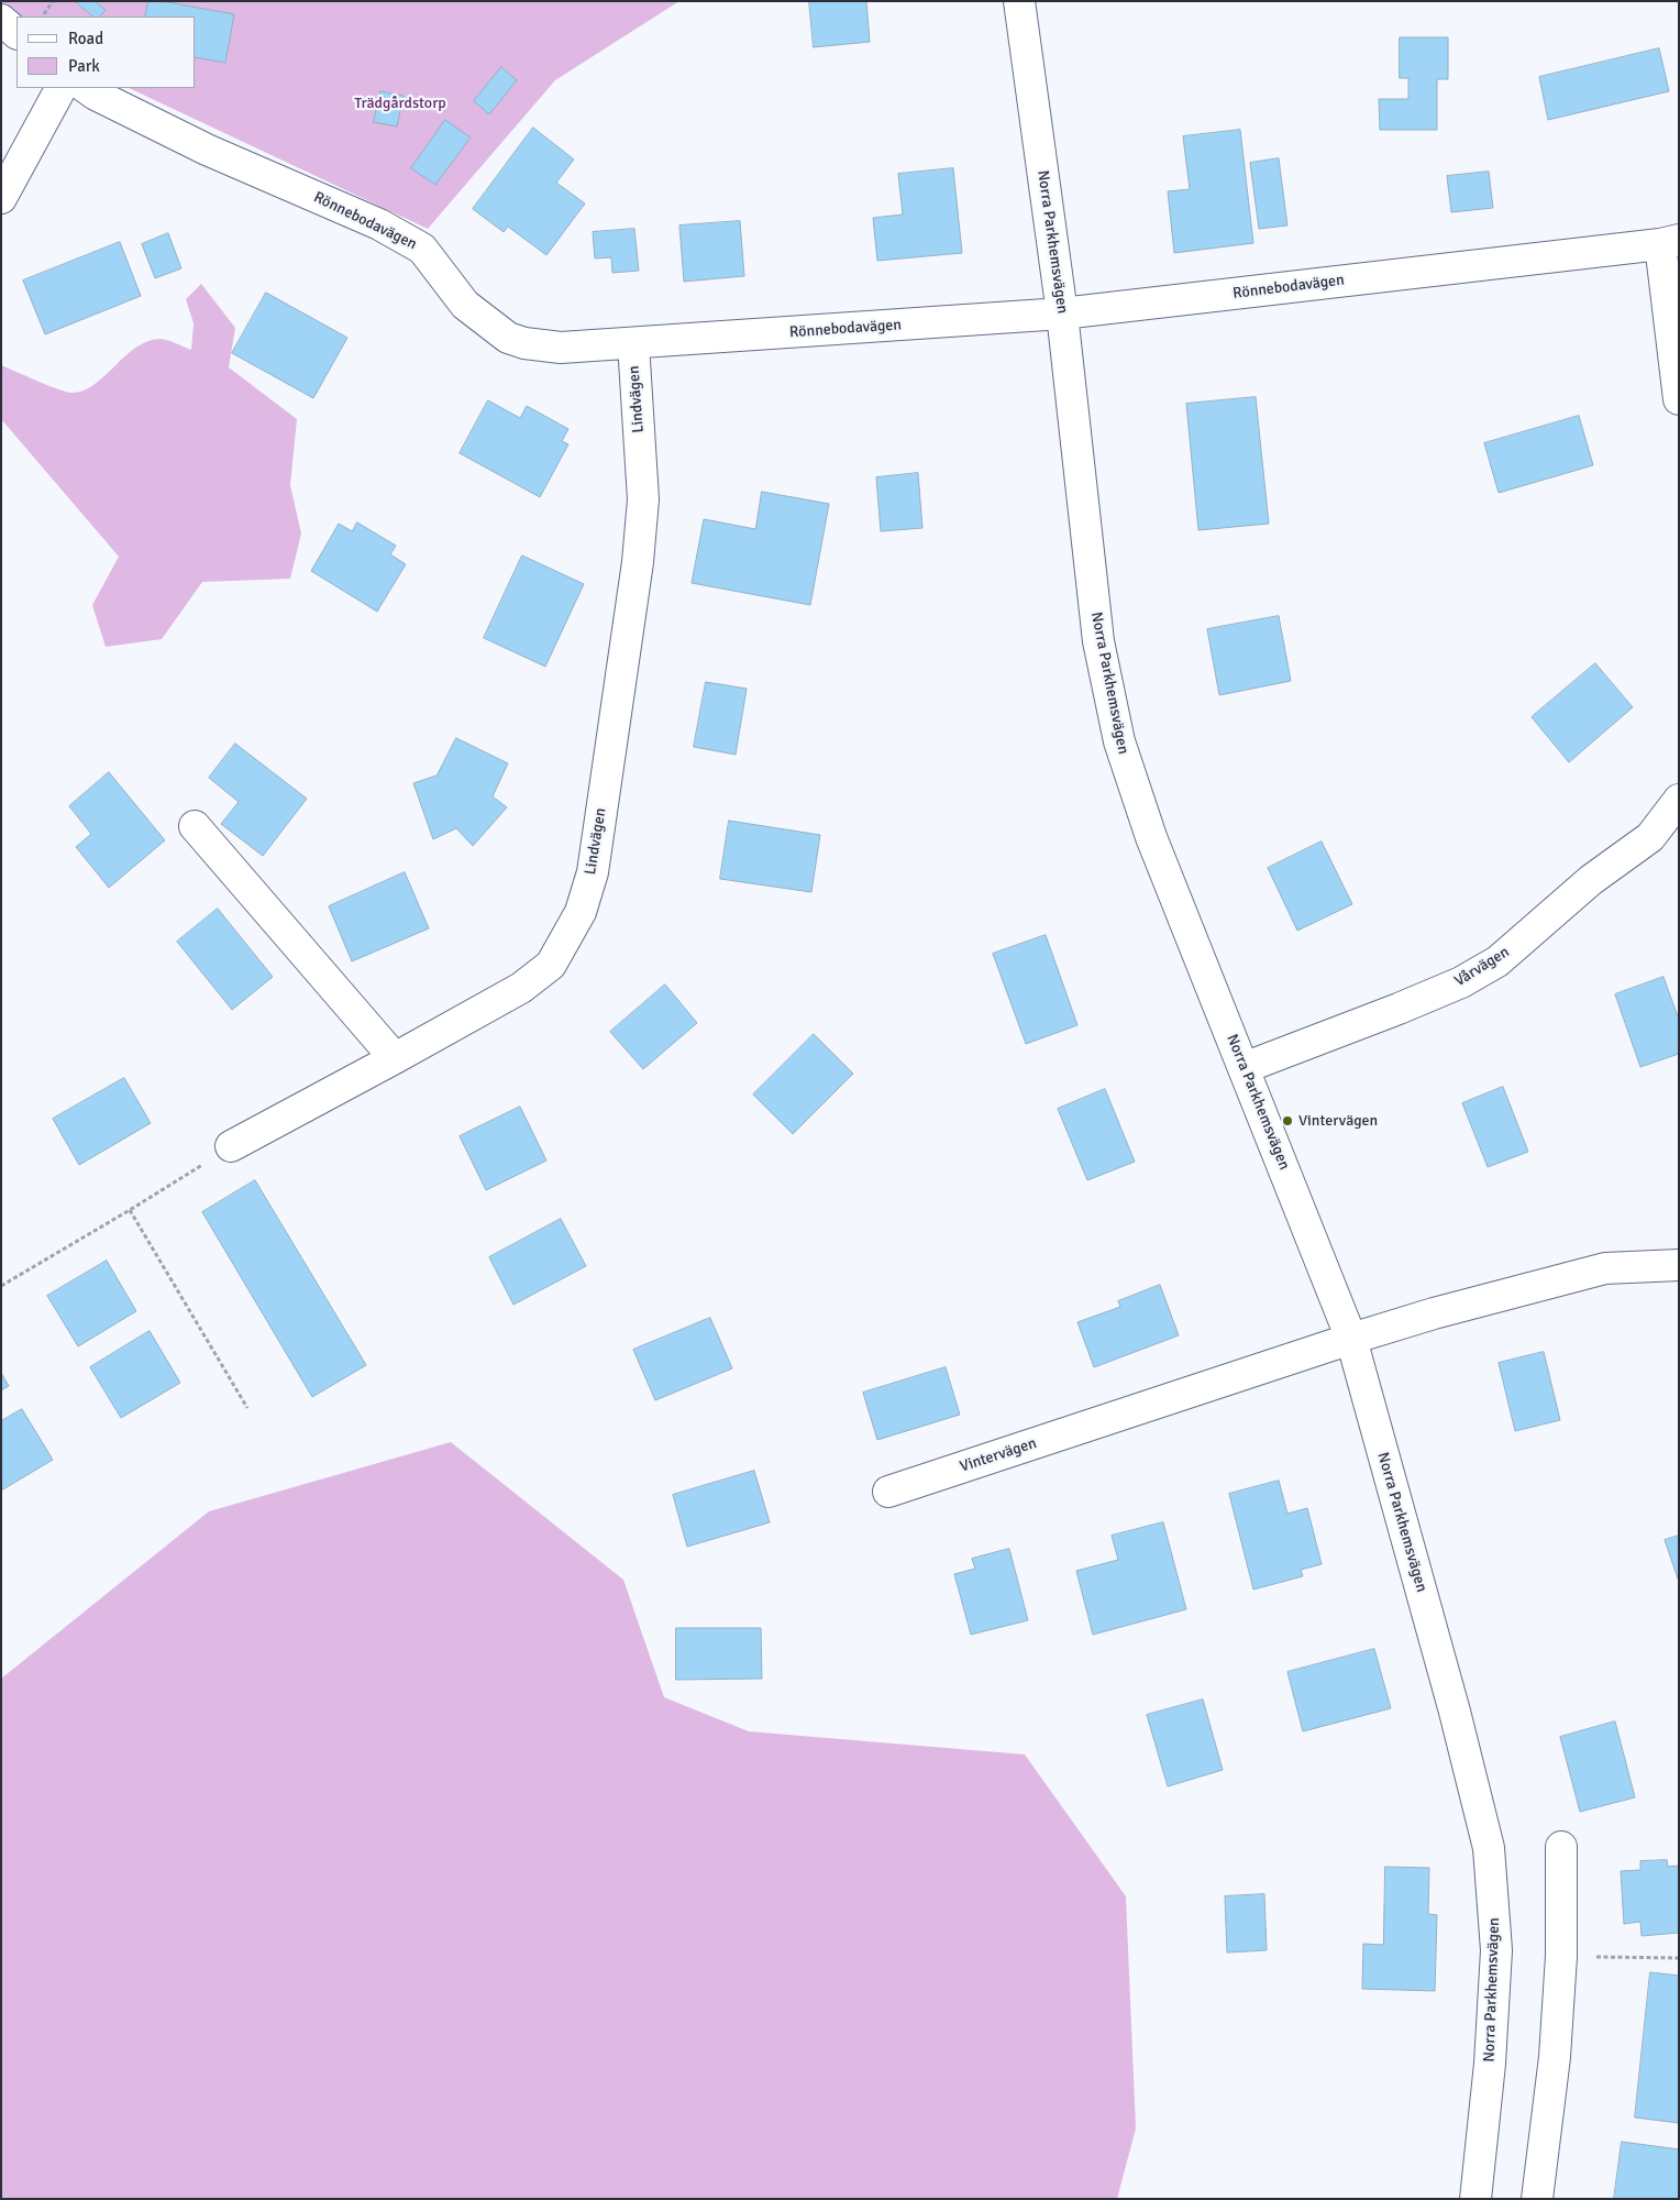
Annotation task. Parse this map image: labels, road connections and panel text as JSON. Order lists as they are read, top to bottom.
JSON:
{
  "streets": {
    "street": [
      "Rönnebodavägen",
      "Norra Parkhemsvägen",
      "Lindvägen",
      "Vårvägen",
      "Vintervägen"
    ]
  },
  "crossings": [
    ["Rönnebodavägen", "Norra Parkhemsvägen"],
    ["Rönnebodavägen", "Lindvägen"],
    ["Norra Parkhemsvägen", "Vårvägen"],
    ["Norra Parkhemsvägen", "Vintervägen"]
  ],
  "parks": ["Trädgårdstorp"],
  "places": ["Vintervägen"],
  "legend": ["Road", "Park"]
}
